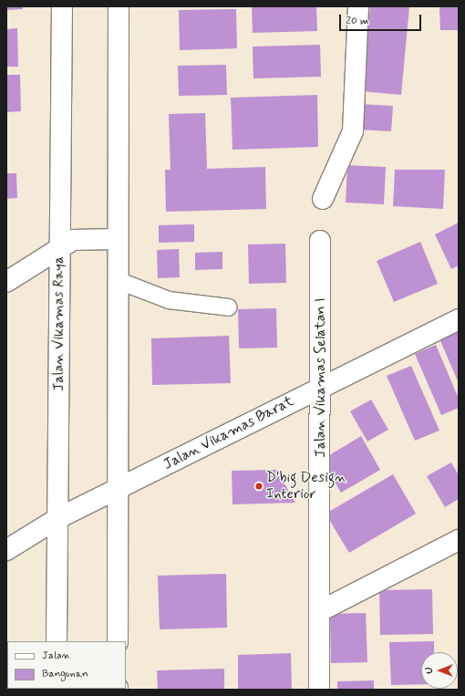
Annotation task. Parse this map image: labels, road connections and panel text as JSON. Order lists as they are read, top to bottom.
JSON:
{
  "streets": {
    "street": ["Jalan Vikamas Raya", "Jalan Vikamas Selatan I", "Jalan Vikamas Barat"]
  },
  "crossings": [
    ["Jalan Vikamas Raya", "Jalan Vikamas Barat"],
    ["Jalan Vikamas Selatan I", "Jalan Vikamas Barat"]
  ],
  "places": ["D'big Design Interior"],
  "legend": ["Jalan", "Bangunan"],
  "scale_bar": "20 m",
  "north": "left"
}
